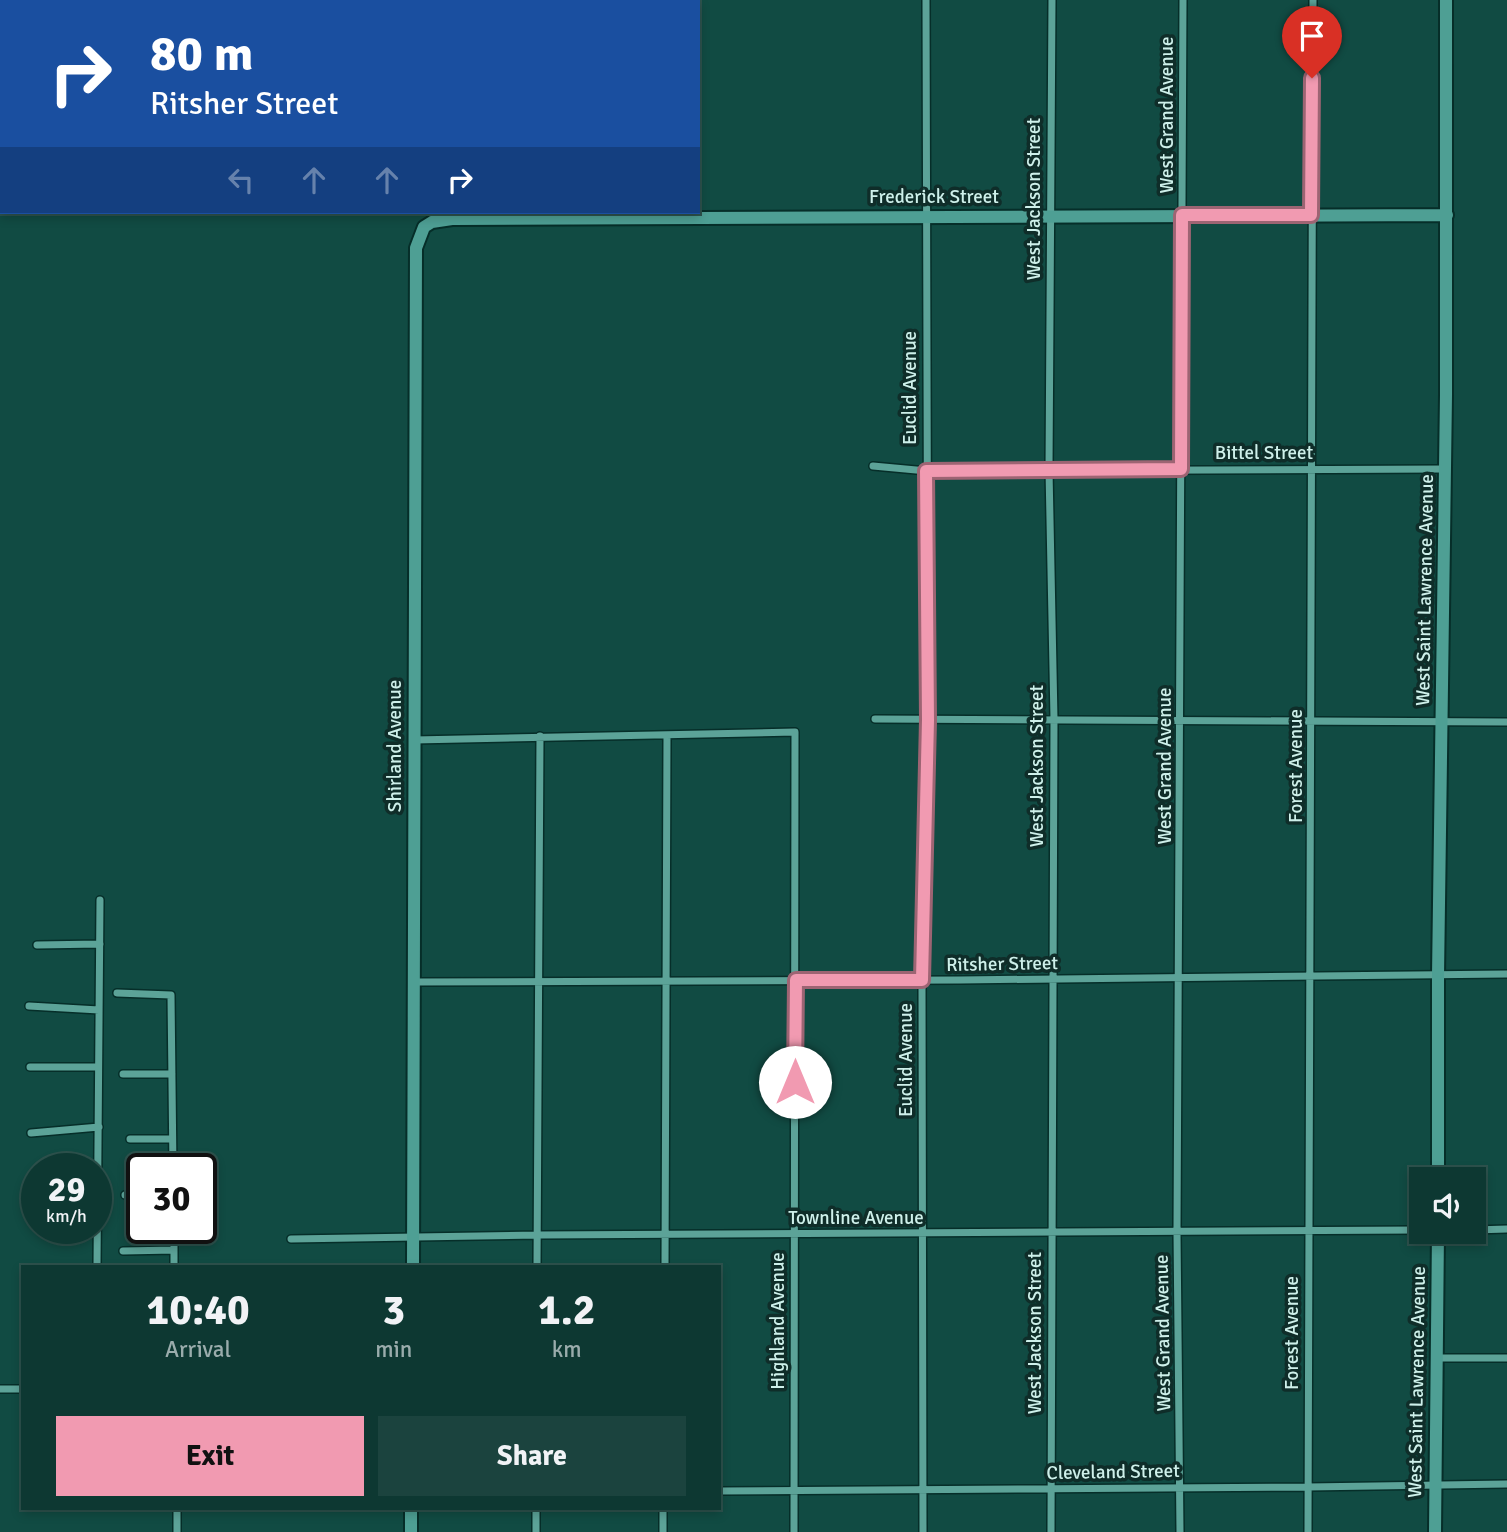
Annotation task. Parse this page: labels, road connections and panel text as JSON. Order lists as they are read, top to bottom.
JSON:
{
  "streets": {
    "street": [
      "West Grand Avenue",
      "Frederick Street",
      "West Jackson Street",
      "Euclid Avenue",
      "Bittel Street",
      "West Saint Lawrence Avenue",
      "Shirland Avenue",
      "Forest Avenue",
      "Ritsher Street",
      "Townline Avenue",
      "Highland Avenue",
      "Cleveland Street"
    ]
  },
  "crossings": [
    ["West Grand Avenue", "Frederick Street"],
    ["West Grand Avenue", "Bittel Street"],
    ["West Grand Avenue", "Ritsher Street"],
    ["West Grand Avenue", "Townline Avenue"],
    ["West Grand Avenue", "Cleveland Street"],
    ["Frederick Street", "West Jackson Street"],
    ["Frederick Street", "Euclid Avenue"],
    ["Frederick Street", "West Saint Lawrence Avenue"],
    ["Frederick Street", "Shirland Avenue"],
    ["Frederick Street", "Forest Avenue"],
    ["West Jackson Street", "Bittel Street"],
    ["West Jackson Street", "Ritsher Street"],
    ["West Jackson Street", "Townline Avenue"],
    ["West Jackson Street", "Cleveland Street"],
    ["Euclid Avenue", "Bittel Street"],
    ["Euclid Avenue", "Ritsher Street"],
    ["Euclid Avenue", "Townline Avenue"],
    ["Euclid Avenue", "Cleveland Street"],
    ["Bittel Street", "West Saint Lawrence Avenue"],
    ["Bittel Street", "Forest Avenue"],
    ["West Saint Lawrence Avenue", "Ritsher Street"],
    ["West Saint Lawrence Avenue", "Cleveland Street"],
    ["Shirland Avenue", "Ritsher Street"],
    ["Shirland Avenue", "Townline Avenue"],
    ["Forest Avenue", "Ritsher Street"],
    ["Forest Avenue", "Townline Avenue"],
    ["Forest Avenue", "Cleveland Street"],
    ["Ritsher Street", "Highland Avenue"],
    ["Townline Avenue", "Highland Avenue"],
    ["Highland Avenue", "Cleveland Street"]
  ],
  "page": {
    "turn": ["80 m", "Ritsher Street"],
    "speed": "29 km/h",
    "limit": "30",
    "eta": [
      "10:40",
      "Arrival",
      "3",
      "min",
      "1.2",
      "km"
    ],
    "buttons": ["Exit", "Share"]
  }
}
